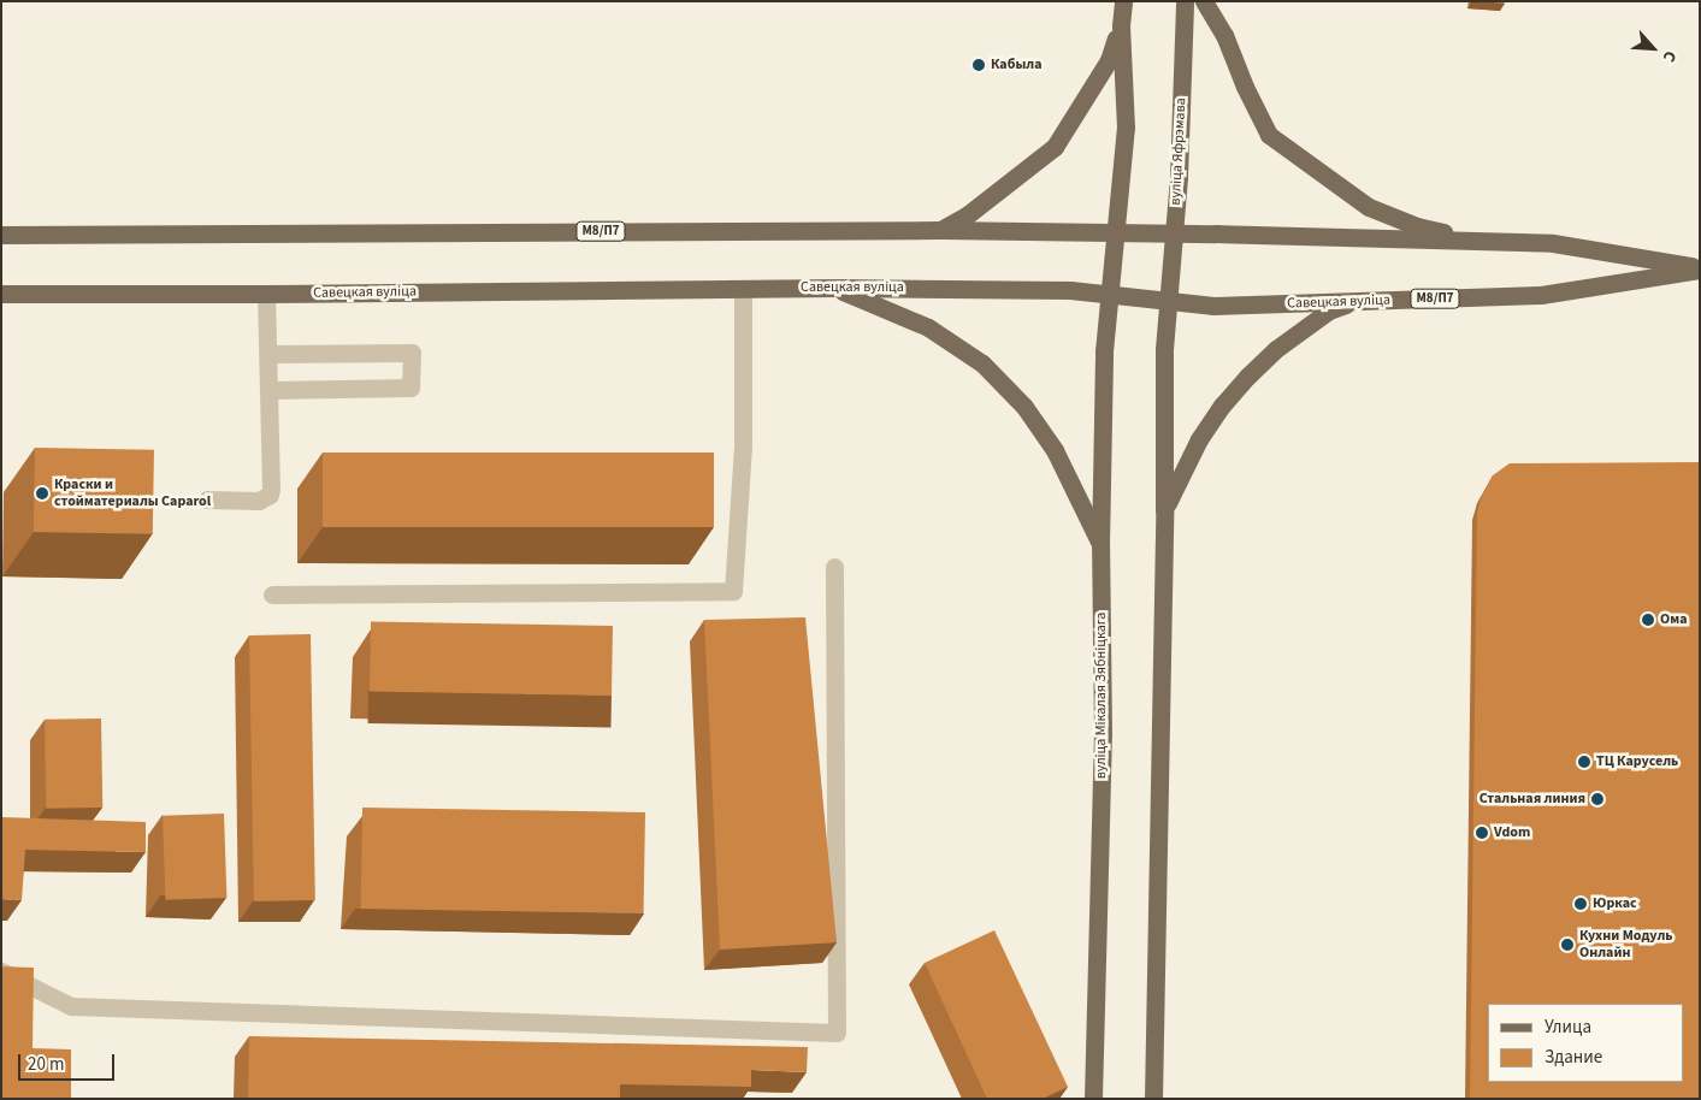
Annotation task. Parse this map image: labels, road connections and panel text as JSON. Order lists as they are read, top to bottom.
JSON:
{
  "streets": {
    "main road": [
      "вуліца Яфрэмава",
      "М8/П7",
      "Савецкая вуліца",
      "вуліца Мікалая Зябніцкага"
    ]
  },
  "crossings": [
    ["вуліца Яфрэмава", "Савецкая вуліца"],
    ["Савецкая вуліца", "вуліца Мікалая Зябніцкага"]
  ],
  "places": [
    "Кабыла",
    "Краски и стойматериалы Сaparol",
    "Ома",
    "ТЦ Карусель",
    "Стальная линия",
    "Vdom",
    "Юркас",
    "Кухни Модуль Онлайн"
  ],
  "legend": ["Улица", "Здание"],
  "scale_bar": "20 m",
  "north": "bottom right"
}
